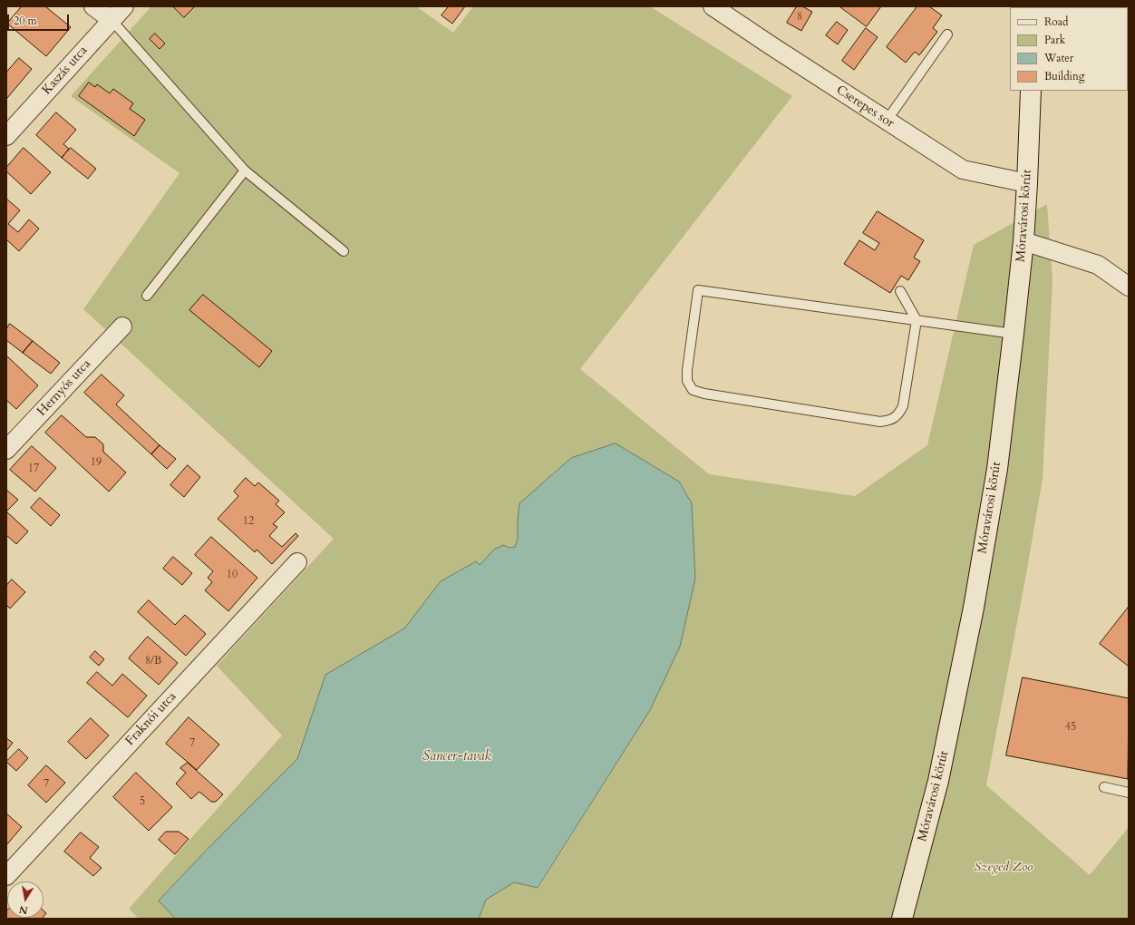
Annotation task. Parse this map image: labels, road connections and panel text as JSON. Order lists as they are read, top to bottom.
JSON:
{
  "streets": {
    "main road": ["Móravárosi körút"],
    "street": [
      "Kaszás utca",
      "Cserepes sor",
      "Hernyós utca",
      "Fraknói utca"
    ]
  },
  "crossings": [
    ["Cserepes sor", "Móravárosi körút"]
  ],
  "water": ["Sancer-tavak"],
  "parks": ["Szeged Zoo"],
  "house_numbers": [
    "8",
    "19",
    "17",
    "12",
    "10",
    "8/B",
    "45",
    "7",
    "7",
    "5"
  ],
  "legend": [
    "Road",
    "Park",
    "Water",
    "Building"
  ],
  "scale_bar": "20 m",
  "north": "bottom"
}
